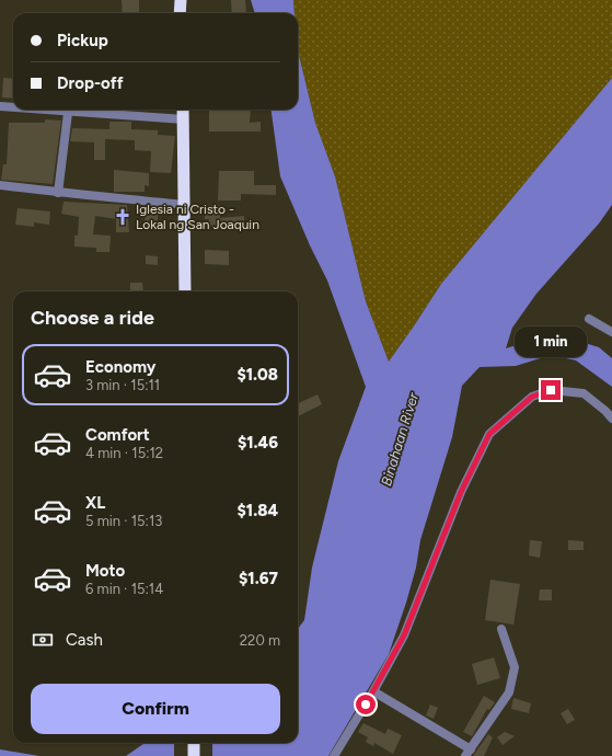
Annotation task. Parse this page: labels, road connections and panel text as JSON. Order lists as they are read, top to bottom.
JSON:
{
  "water": ["Binahaan River"],
  "places": {
    "church": ["Iglesia ni Cristo - Lokal ng San Joaquin"]
  },
  "page": {
    "banner": ["Pickup", "Drop-off"],
    "heading": "Choose a ride",
    "bubble": "1 min",
    "list": [
      {
        "name": "Economy",
        "note": "3 min · 15:11",
        "value": "$1.08"
      },
      {
        "name": "Comfort",
        "note": "4 min · 15:12",
        "value": "$1.46"
      },
      {
        "name": "XL",
        "note": "5 min · 15:13",
        "value": "$1.84"
      },
      {
        "name": "Moto",
        "note": "6 min · 15:14",
        "value": "$1.67"
      }
    ],
    "pay": ["Cash", "220 m"],
    "buttons": "Confirm"
  }
}
